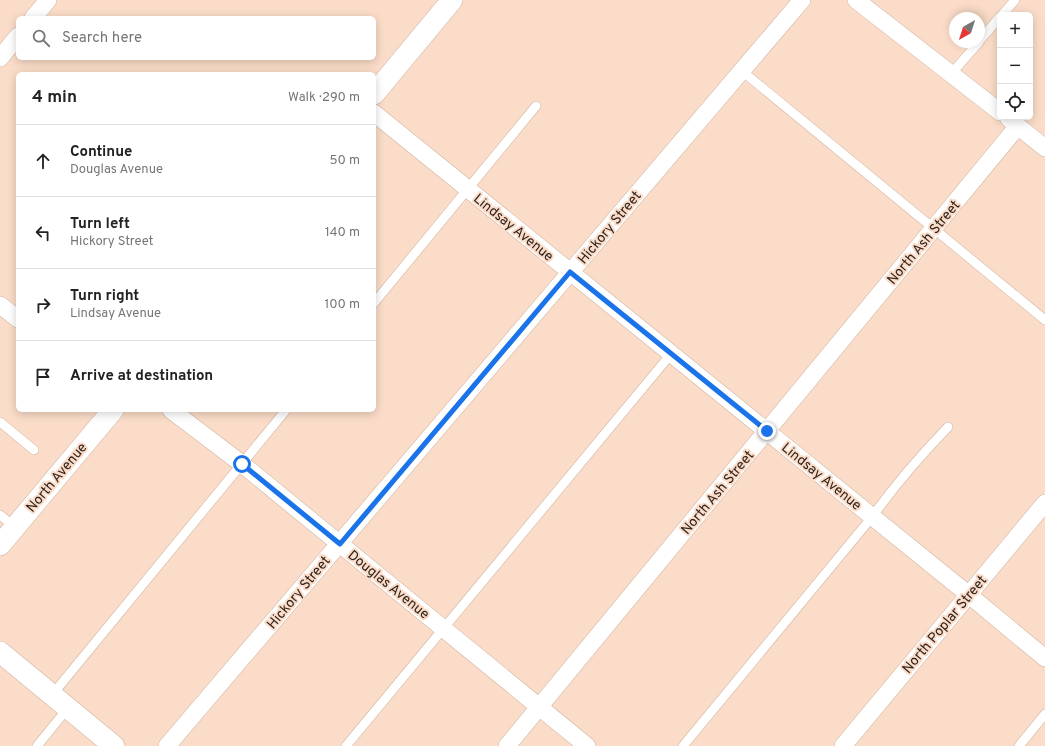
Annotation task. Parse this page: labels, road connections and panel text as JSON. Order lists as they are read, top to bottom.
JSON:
{
  "streets": {
    "street": [
      "Lindsay Avenue",
      "Hickory Street",
      "North Ash Street",
      "North Avenue",
      "Douglas Avenue",
      "North Poplar Street"
    ]
  },
  "crossings": [
    ["Lindsay Avenue", "Hickory Street"],
    ["Lindsay Avenue", "North Ash Street"],
    ["Lindsay Avenue", "North Poplar Street"],
    ["Hickory Street", "Douglas Avenue"],
    ["North Ash Street", "Douglas Avenue"]
  ],
  "north": "bottom left",
  "page": {
    "map_buttons": ["+", "−"],
    "search": "Search here",
    "heading": ["4 min", "Walk · 290 m"],
    "list": [
      ["Continue", "Douglas Avenue", "50 m"],
      ["Turn left", "Hickory Street", "140 m"],
      ["Turn right", "Lindsay Avenue", "100 m"],
      "Arrive at destination"
    ]
  }
}
